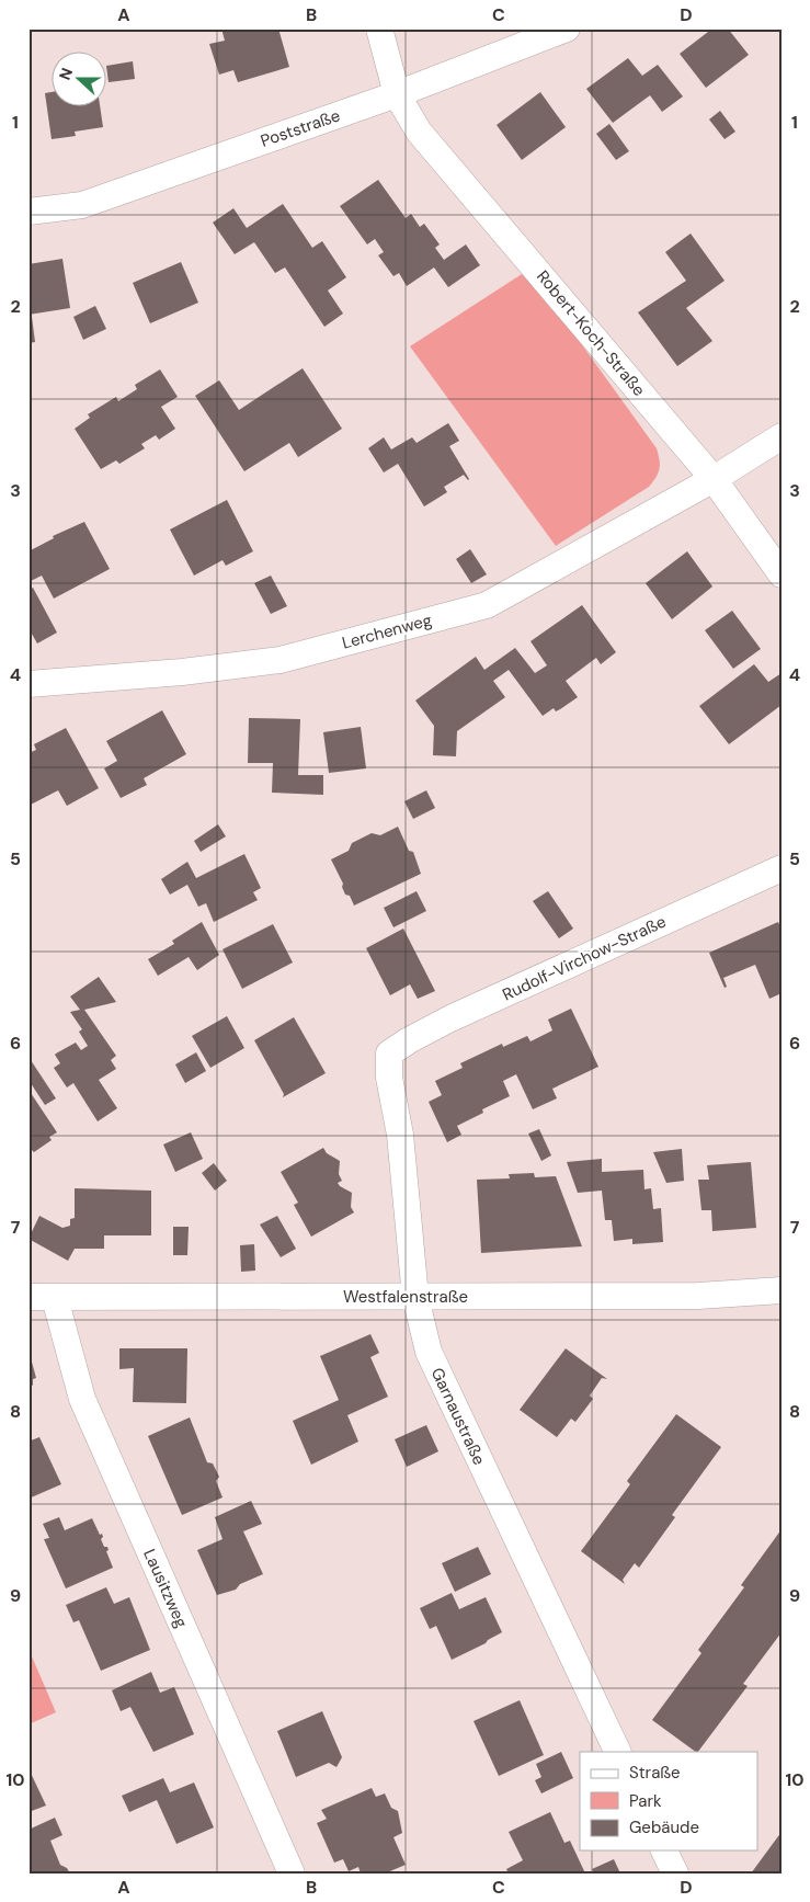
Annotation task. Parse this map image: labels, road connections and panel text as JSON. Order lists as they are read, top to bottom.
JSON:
{
  "streets": {
    "street": [
      "Poststraße",
      "Robert-Koch-Straße",
      "Lerchenweg",
      "Rudolf-Virchow-Straße",
      "Westfalenstraße",
      "Garnaustraße",
      "Lausitzweg"
    ]
  },
  "crossings": [
    ["Poststraße", "Robert-Koch-Straße"],
    ["Robert-Koch-Straße", "Lerchenweg"],
    ["Rudolf-Virchow-Straße", "Garnaustraße"],
    ["Westfalenstraße", "Garnaustraße"],
    ["Westfalenstraße", "Lausitzweg"]
  ],
  "legend": ["Straße", "Park", "Gebäude"],
  "north": "left",
  "grid": {
    "columns": [
      "A",
      "B",
      "C",
      "D"
    ],
    "rows": [
      "1",
      "2",
      "3",
      "4",
      "5",
      "6",
      "7",
      "8",
      "9",
      "10"
    ]
  }
}
